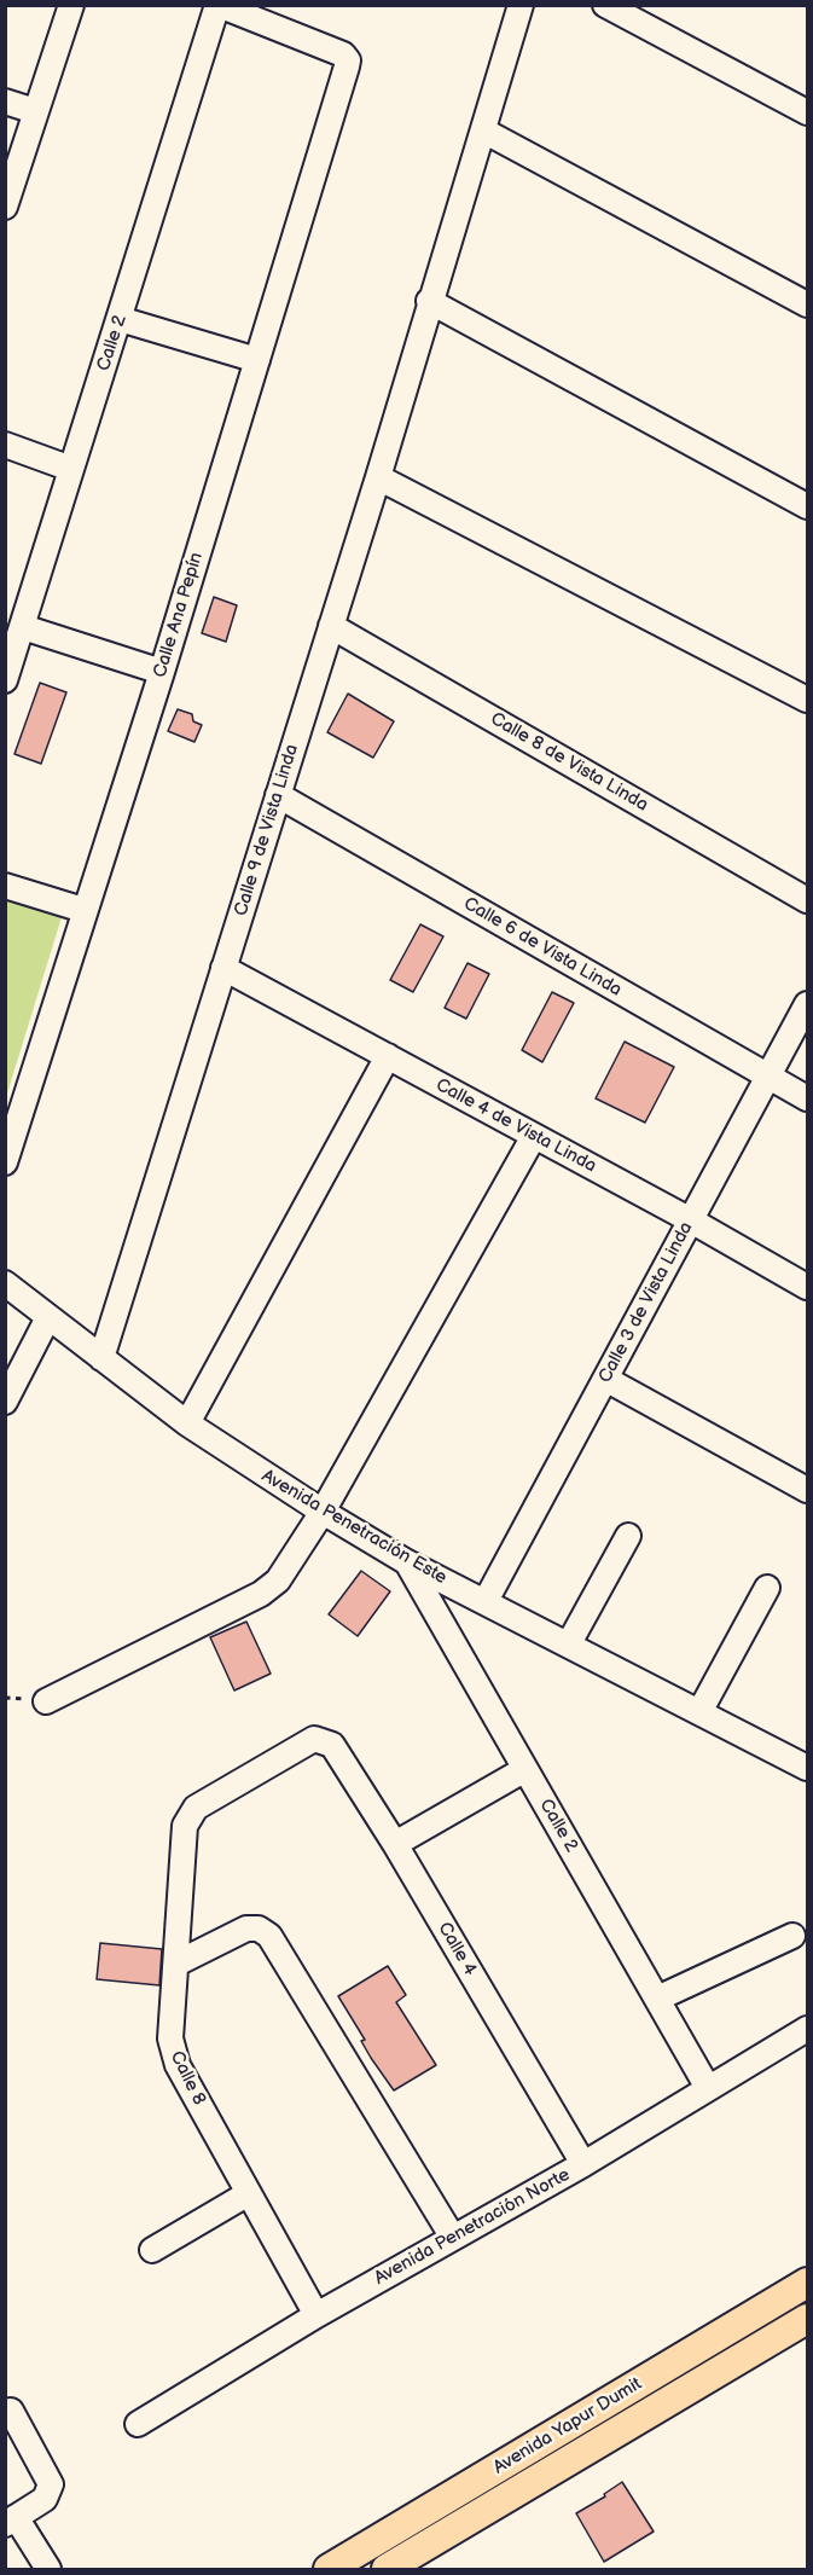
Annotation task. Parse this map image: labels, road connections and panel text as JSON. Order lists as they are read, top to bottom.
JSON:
{
  "streets": {
    "main road": ["Avenida Yapur Dumit"],
    "street": [
      "Calle 2",
      "Calle Ana Pepín",
      "Calle 8 de Vista Linda",
      "Calle 9 de Vista Linda",
      "Calle 6 de Vista Linda",
      "Calle 4 de Vista Linda",
      "Calle 3 de Vista Linda",
      "Avenida Penetración Este",
      "Calle 4",
      "Calle 8",
      "Avenida Penetración Norte"
    ]
  },
  "crossings": [
    ["Calle 2", "Calle Ana Pepín"],
    ["Calle 2", "Avenida Penetración Este"],
    ["Calle 2", "Avenida Penetración Norte"],
    ["Calle 8 de Vista Linda", "Calle 9 de Vista Linda"],
    ["Calle 9 de Vista Linda", "Calle 6 de Vista Linda"],
    ["Calle 9 de Vista Linda", "Calle 4 de Vista Linda"],
    ["Calle 9 de Vista Linda", "Avenida Penetración Este"],
    ["Calle 6 de Vista Linda", "Calle 3 de Vista Linda"],
    ["Calle 4 de Vista Linda", "Calle 3 de Vista Linda"],
    ["Calle 3 de Vista Linda", "Avenida Penetración Este"],
    ["Calle 4", "Calle 8"],
    ["Calle 4", "Avenida Penetración Norte"],
    ["Calle 8", "Avenida Penetración Norte"]
  ]
}
